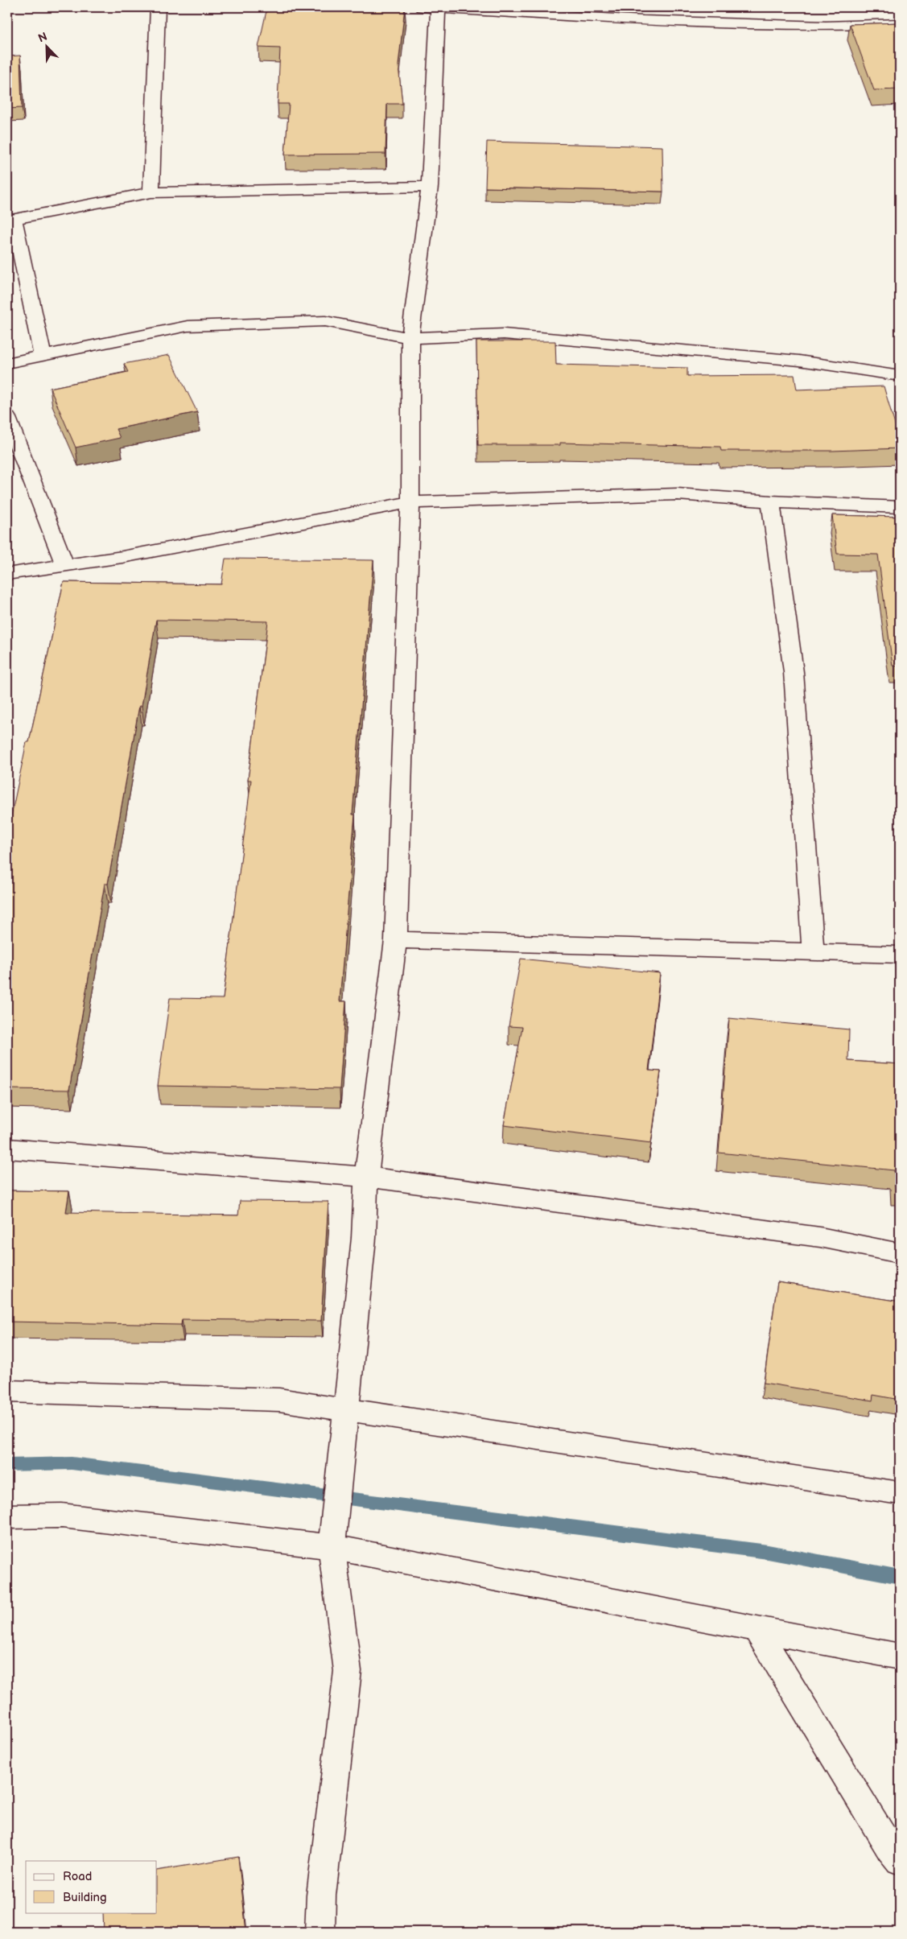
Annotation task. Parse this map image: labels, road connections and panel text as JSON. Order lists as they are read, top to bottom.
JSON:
{
  "legend": ["Road", "Building"],
  "north": "top left"
}
